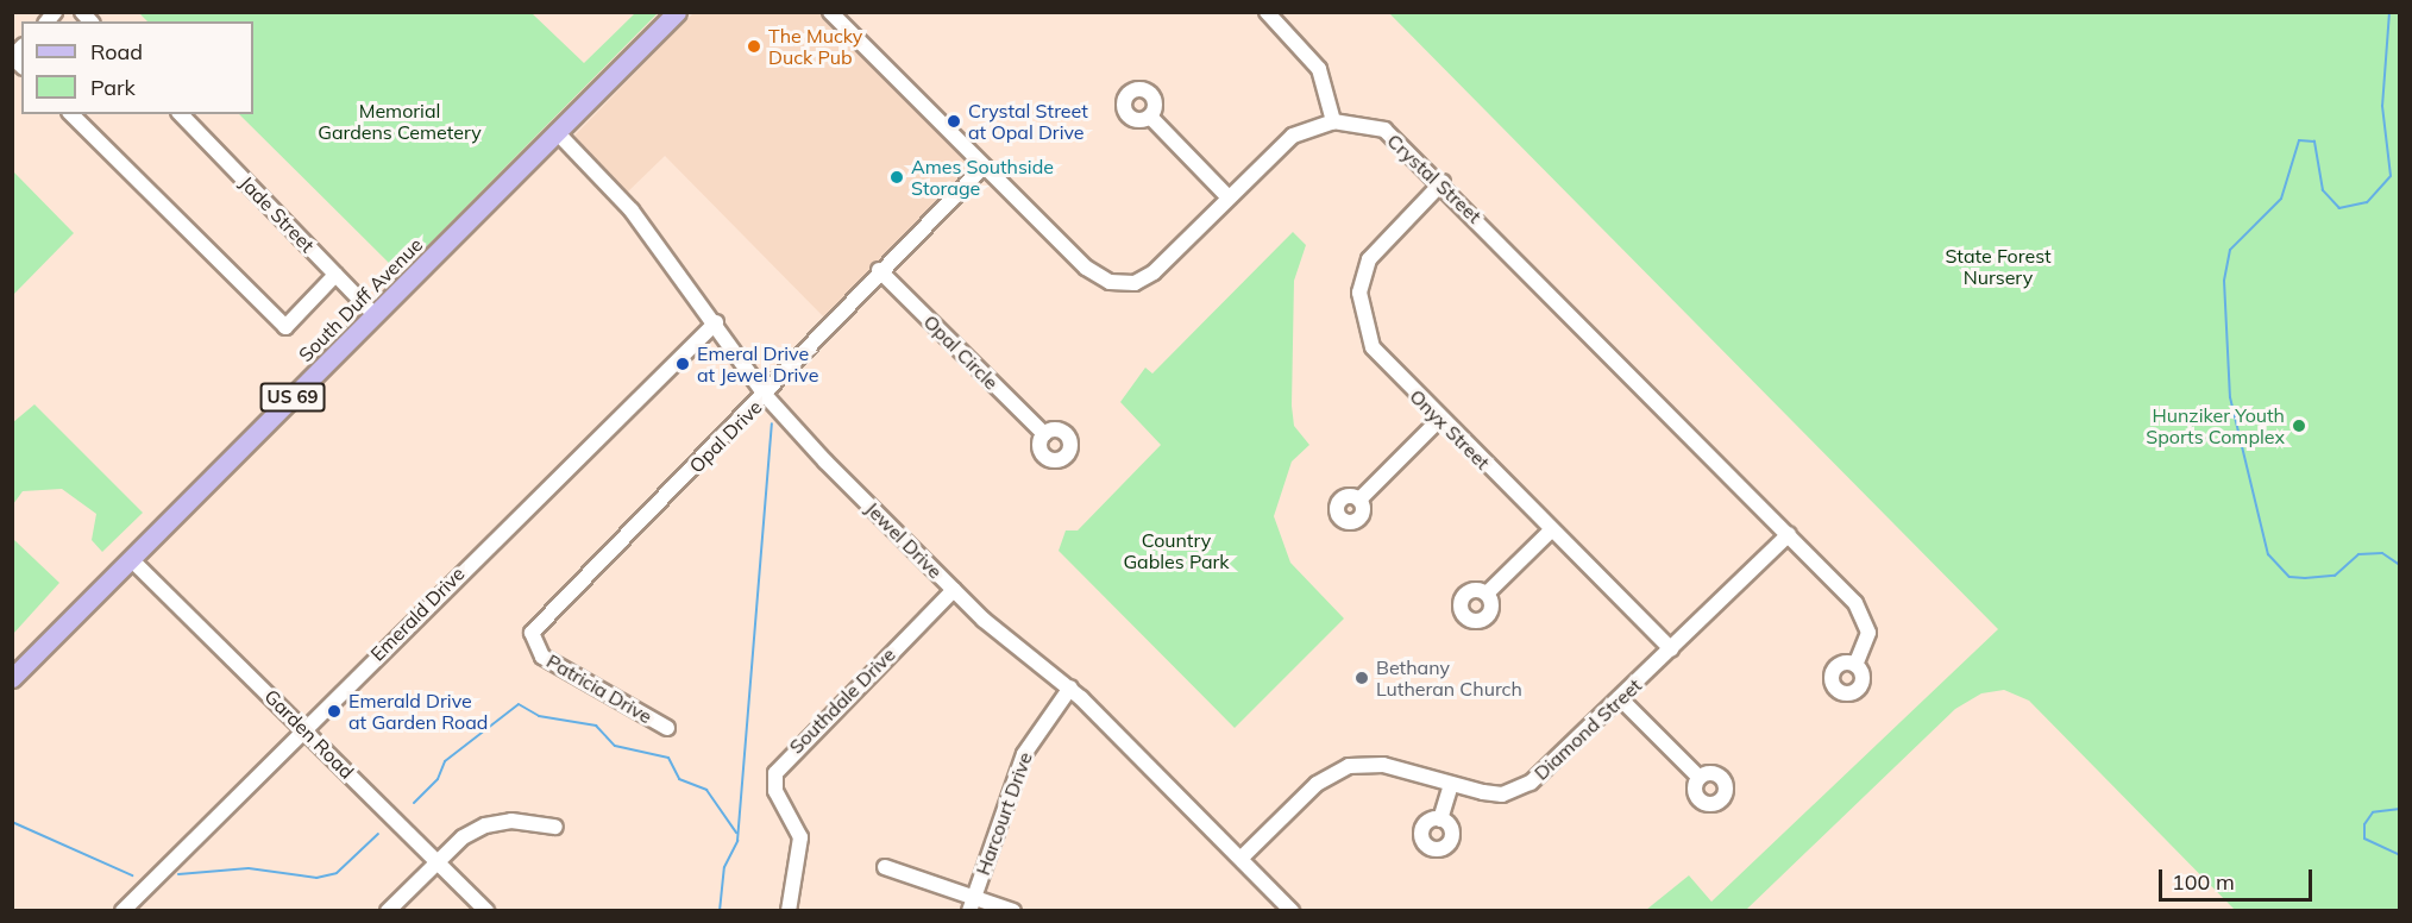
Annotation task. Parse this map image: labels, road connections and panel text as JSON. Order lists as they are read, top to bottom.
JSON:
{
  "streets": {
    "main road": ["South Duff Avenue", "US 69"],
    "street": [
      "Crystal Street",
      "Jade Street",
      "Opal Circle",
      "Onyx Street",
      "Opal Drive",
      "Jewel Drive",
      "Emerald Drive",
      "Patricia Drive",
      "Southdale Drive",
      "Diamond Street",
      "Garden Road",
      "Harcourt Drive"
    ]
  },
  "crossings": [
    ["Crystal Street", "Onyx Street"],
    ["Crystal Street", "Opal Drive"],
    ["Crystal Street", "Diamond Street"],
    ["Jade Street", "South Duff Avenue"],
    ["South Duff Avenue", "Jewel Drive"],
    ["South Duff Avenue", "Garden Road"],
    ["Opal Circle", "Opal Drive"],
    ["Onyx Street", "Diamond Street"],
    ["Opal Drive", "Jewel Drive"],
    ["Opal Drive", "Patricia Drive"],
    ["Jewel Drive", "Emerald Drive"],
    ["Jewel Drive", "Southdale Drive"],
    ["Jewel Drive", "Diamond Street"],
    ["Jewel Drive", "Harcourt Drive"],
    ["Emerald Drive", "Garden Road"]
  ],
  "parks": ["Memorial Gardens Cemetery", "State Forest Nursery", "Country Gables Park"],
  "places": [
    "The Mucky Duck Pub",
    "Crystal Street at Opal Drive",
    "Ames Southside Storage",
    "Emeral Drive at Jewel Drive",
    "Hunziker Youth Sports Complex",
    "Bethany Lutheran Church",
    "Emerald Drive at Garden Road"
  ],
  "legend": ["Road", "Park"],
  "scale_bar": "100 m"
}
